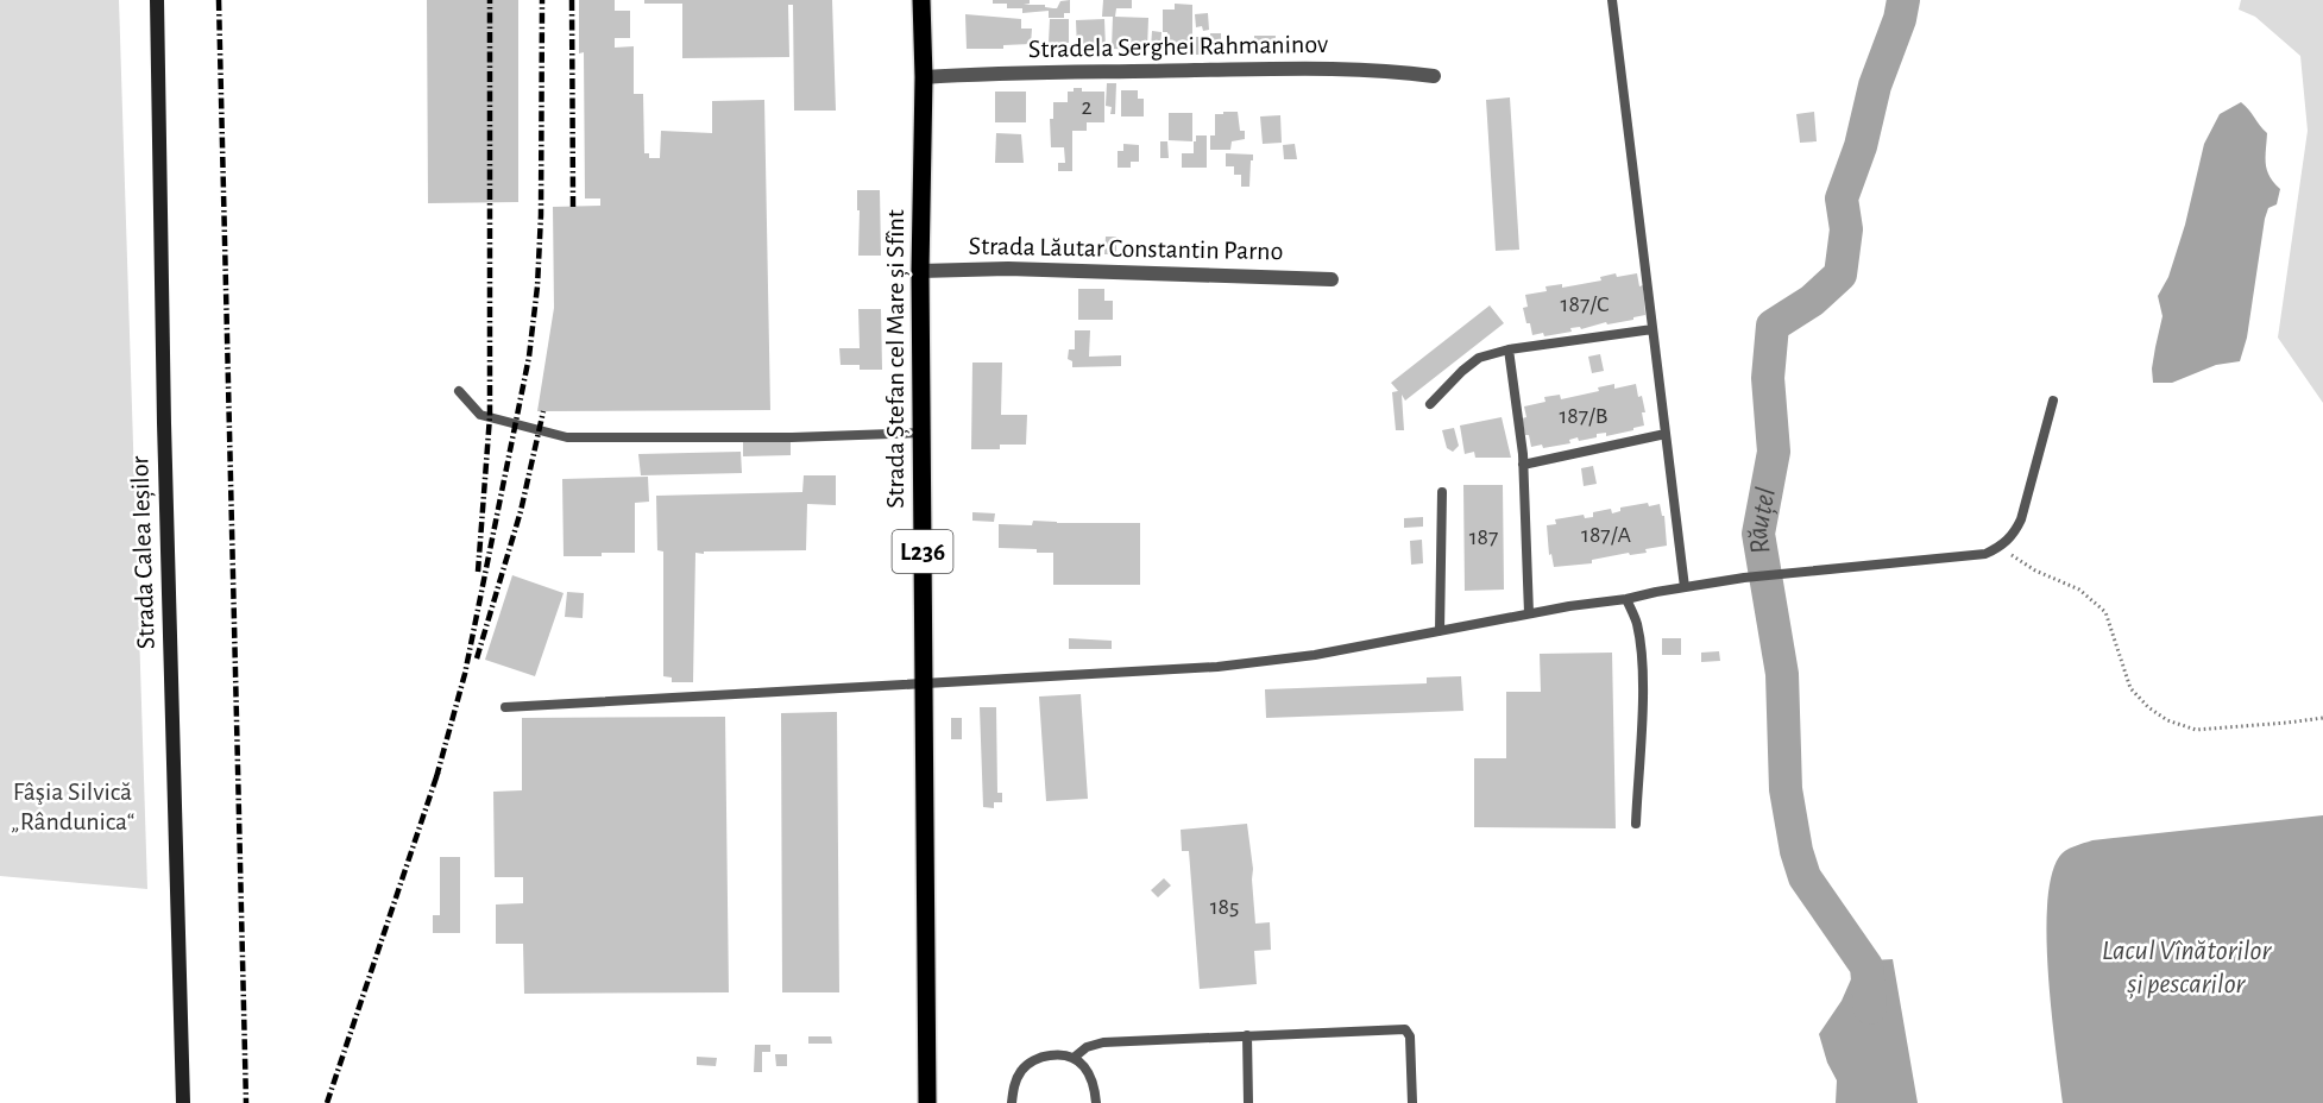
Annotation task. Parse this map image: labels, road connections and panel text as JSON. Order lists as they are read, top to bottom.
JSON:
{
  "streets": {
    "main road": ["Strada Ștefan cel Mare și Sfînt", "L236"],
    "street": ["Stradela Serghei Rahmaninov", "Strada Lăutar Constantin Parno", "Strada Calea Ieșilor"]
  },
  "crossings": [
    ["Stradela Serghei Rahmaninov", "Strada Ștefan cel Mare și Sfînt"],
    ["Strada Lăutar Constantin Parno", "Strada Ștefan cel Mare și Sfînt"]
  ],
  "water": ["Răuțel", "Lacul Vînătorilor și pescarilor"],
  "parks": ["Fâşia Silvică „Rândunica“"],
  "house_numbers": [
    "2",
    "187/C",
    "187/B",
    "187/A",
    "187",
    "185"
  ]
}
